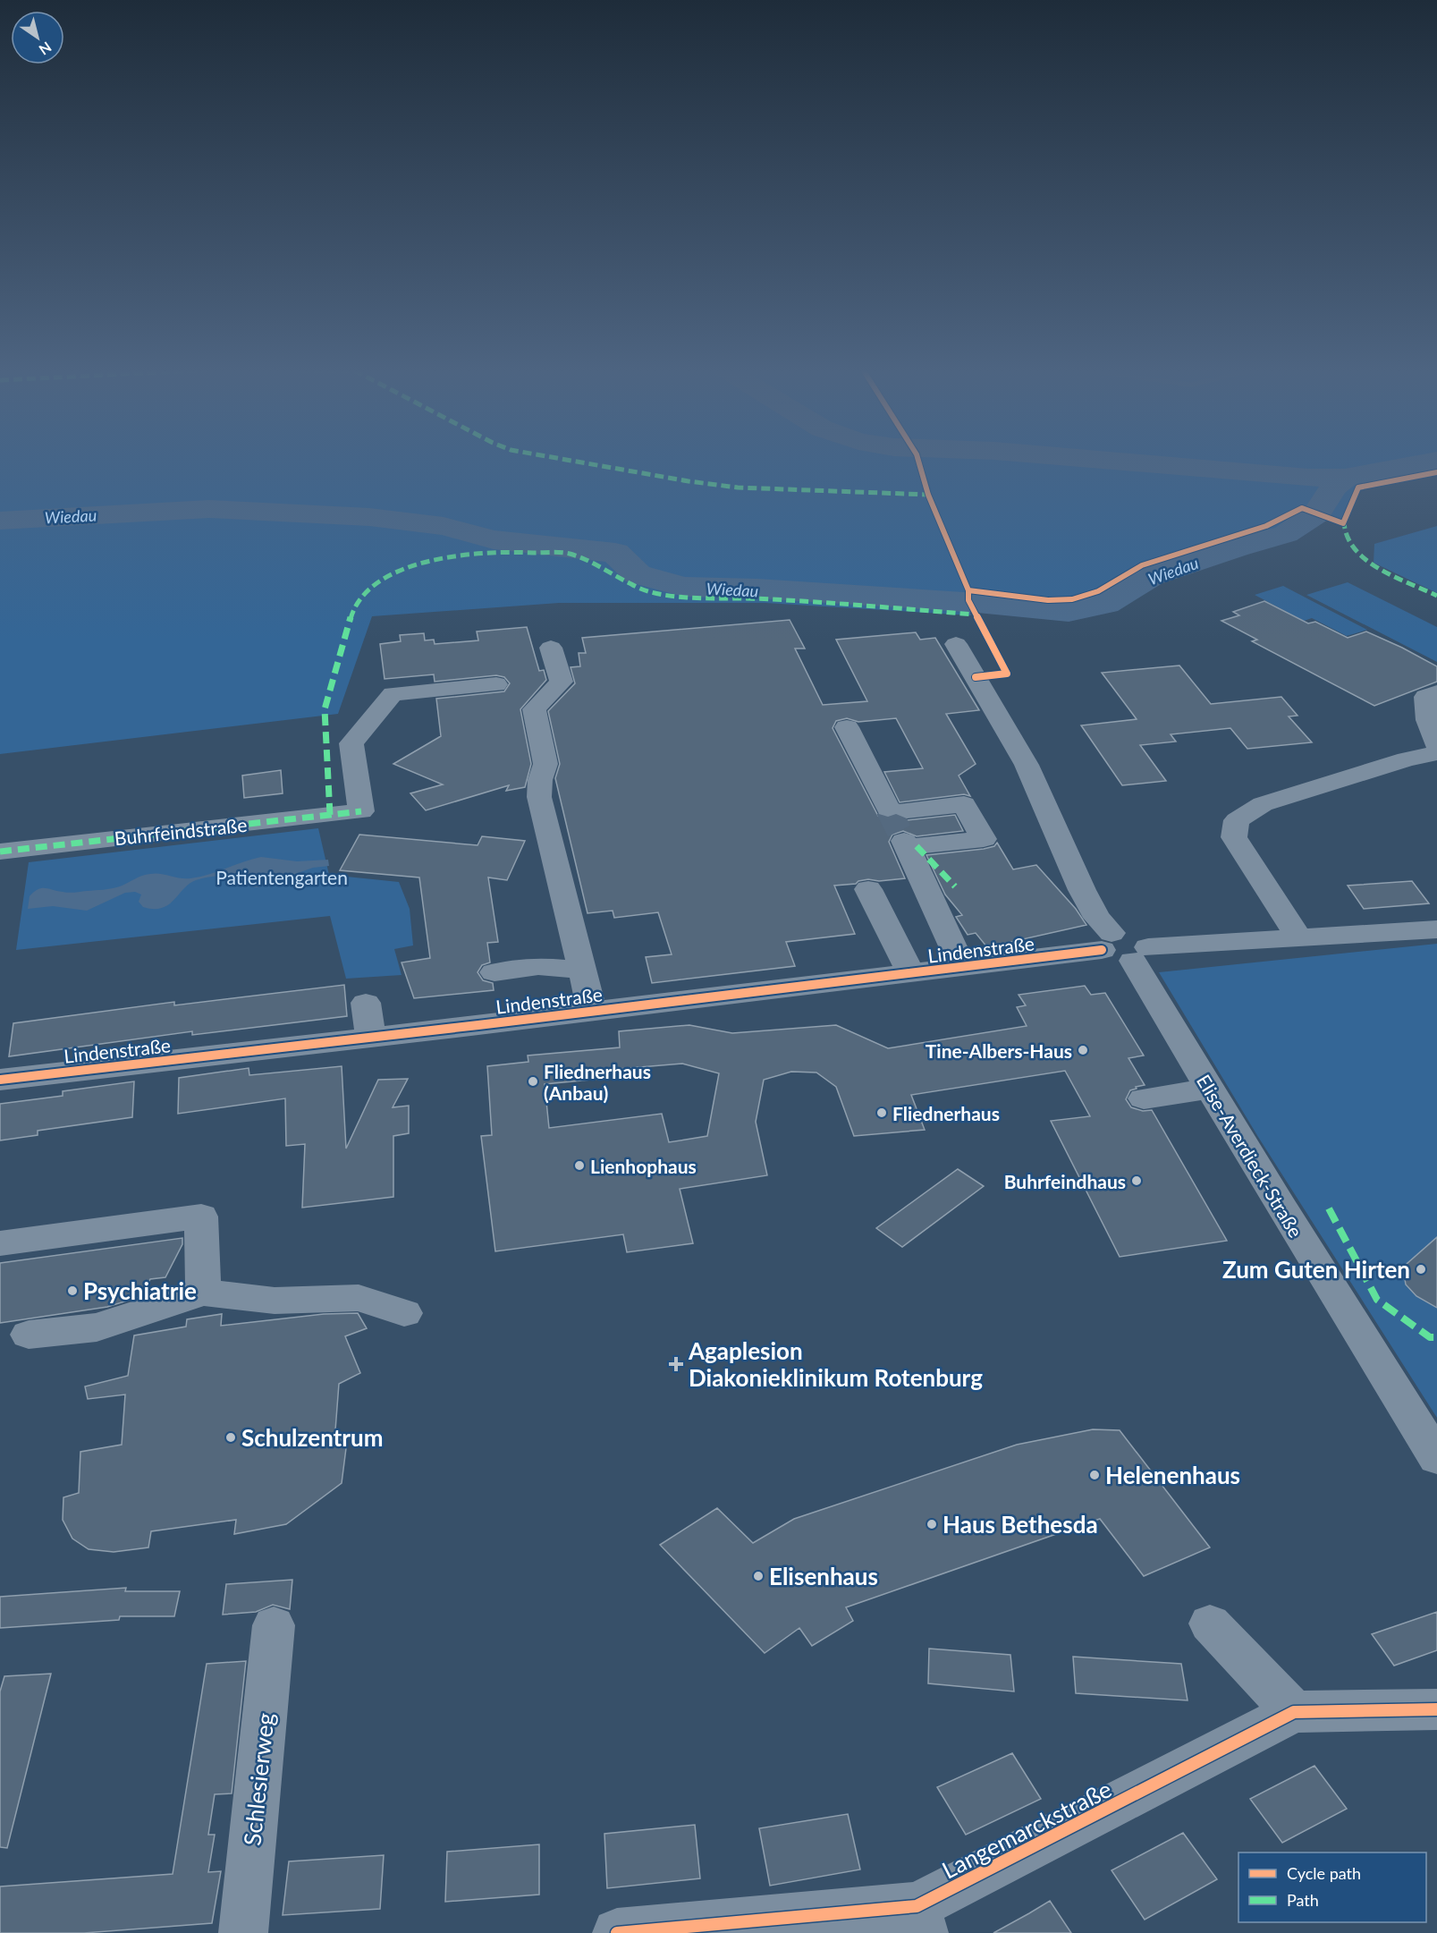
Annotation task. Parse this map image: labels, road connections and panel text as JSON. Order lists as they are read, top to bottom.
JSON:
{
  "streets": {
    "street": [
      "Buhrfeindstraße",
      "Lindenstraße",
      "Elise-Averdieck-Straße",
      "Schlesierweg",
      "Langemarckstraße"
    ]
  },
  "water": ["Wiedau"],
  "parks": ["Patientengarten"],
  "places": {
    "other": [
      "Tine-Albers-Haus",
      "Fliednerhaus (Anbau)",
      "Fliednerhaus",
      "Lienhophaus",
      "Buhrfeindhaus",
      "Zum Guten Hirten",
      "Psychiatrie",
      "Schulzentrum",
      "Helenenhaus",
      "Haus Bethesda",
      "Elisenhaus"
    ],
    "health": ["Agaplesion Diakonieklinikum Rotenburg"]
  },
  "legend": ["Cycle path", "Path"],
  "north": "bottom right"
}
